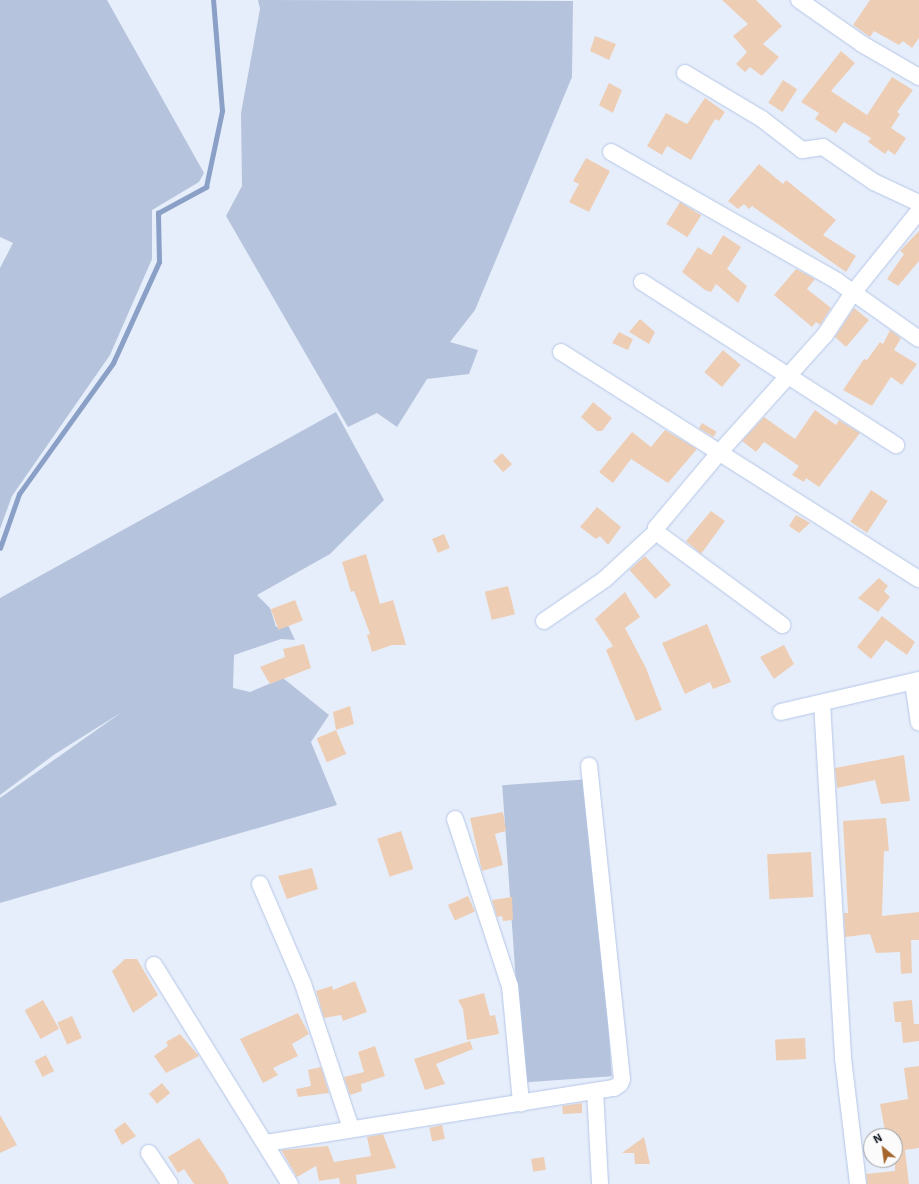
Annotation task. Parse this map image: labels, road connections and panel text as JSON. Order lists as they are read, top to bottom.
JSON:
{
  "north": "top left"
}
